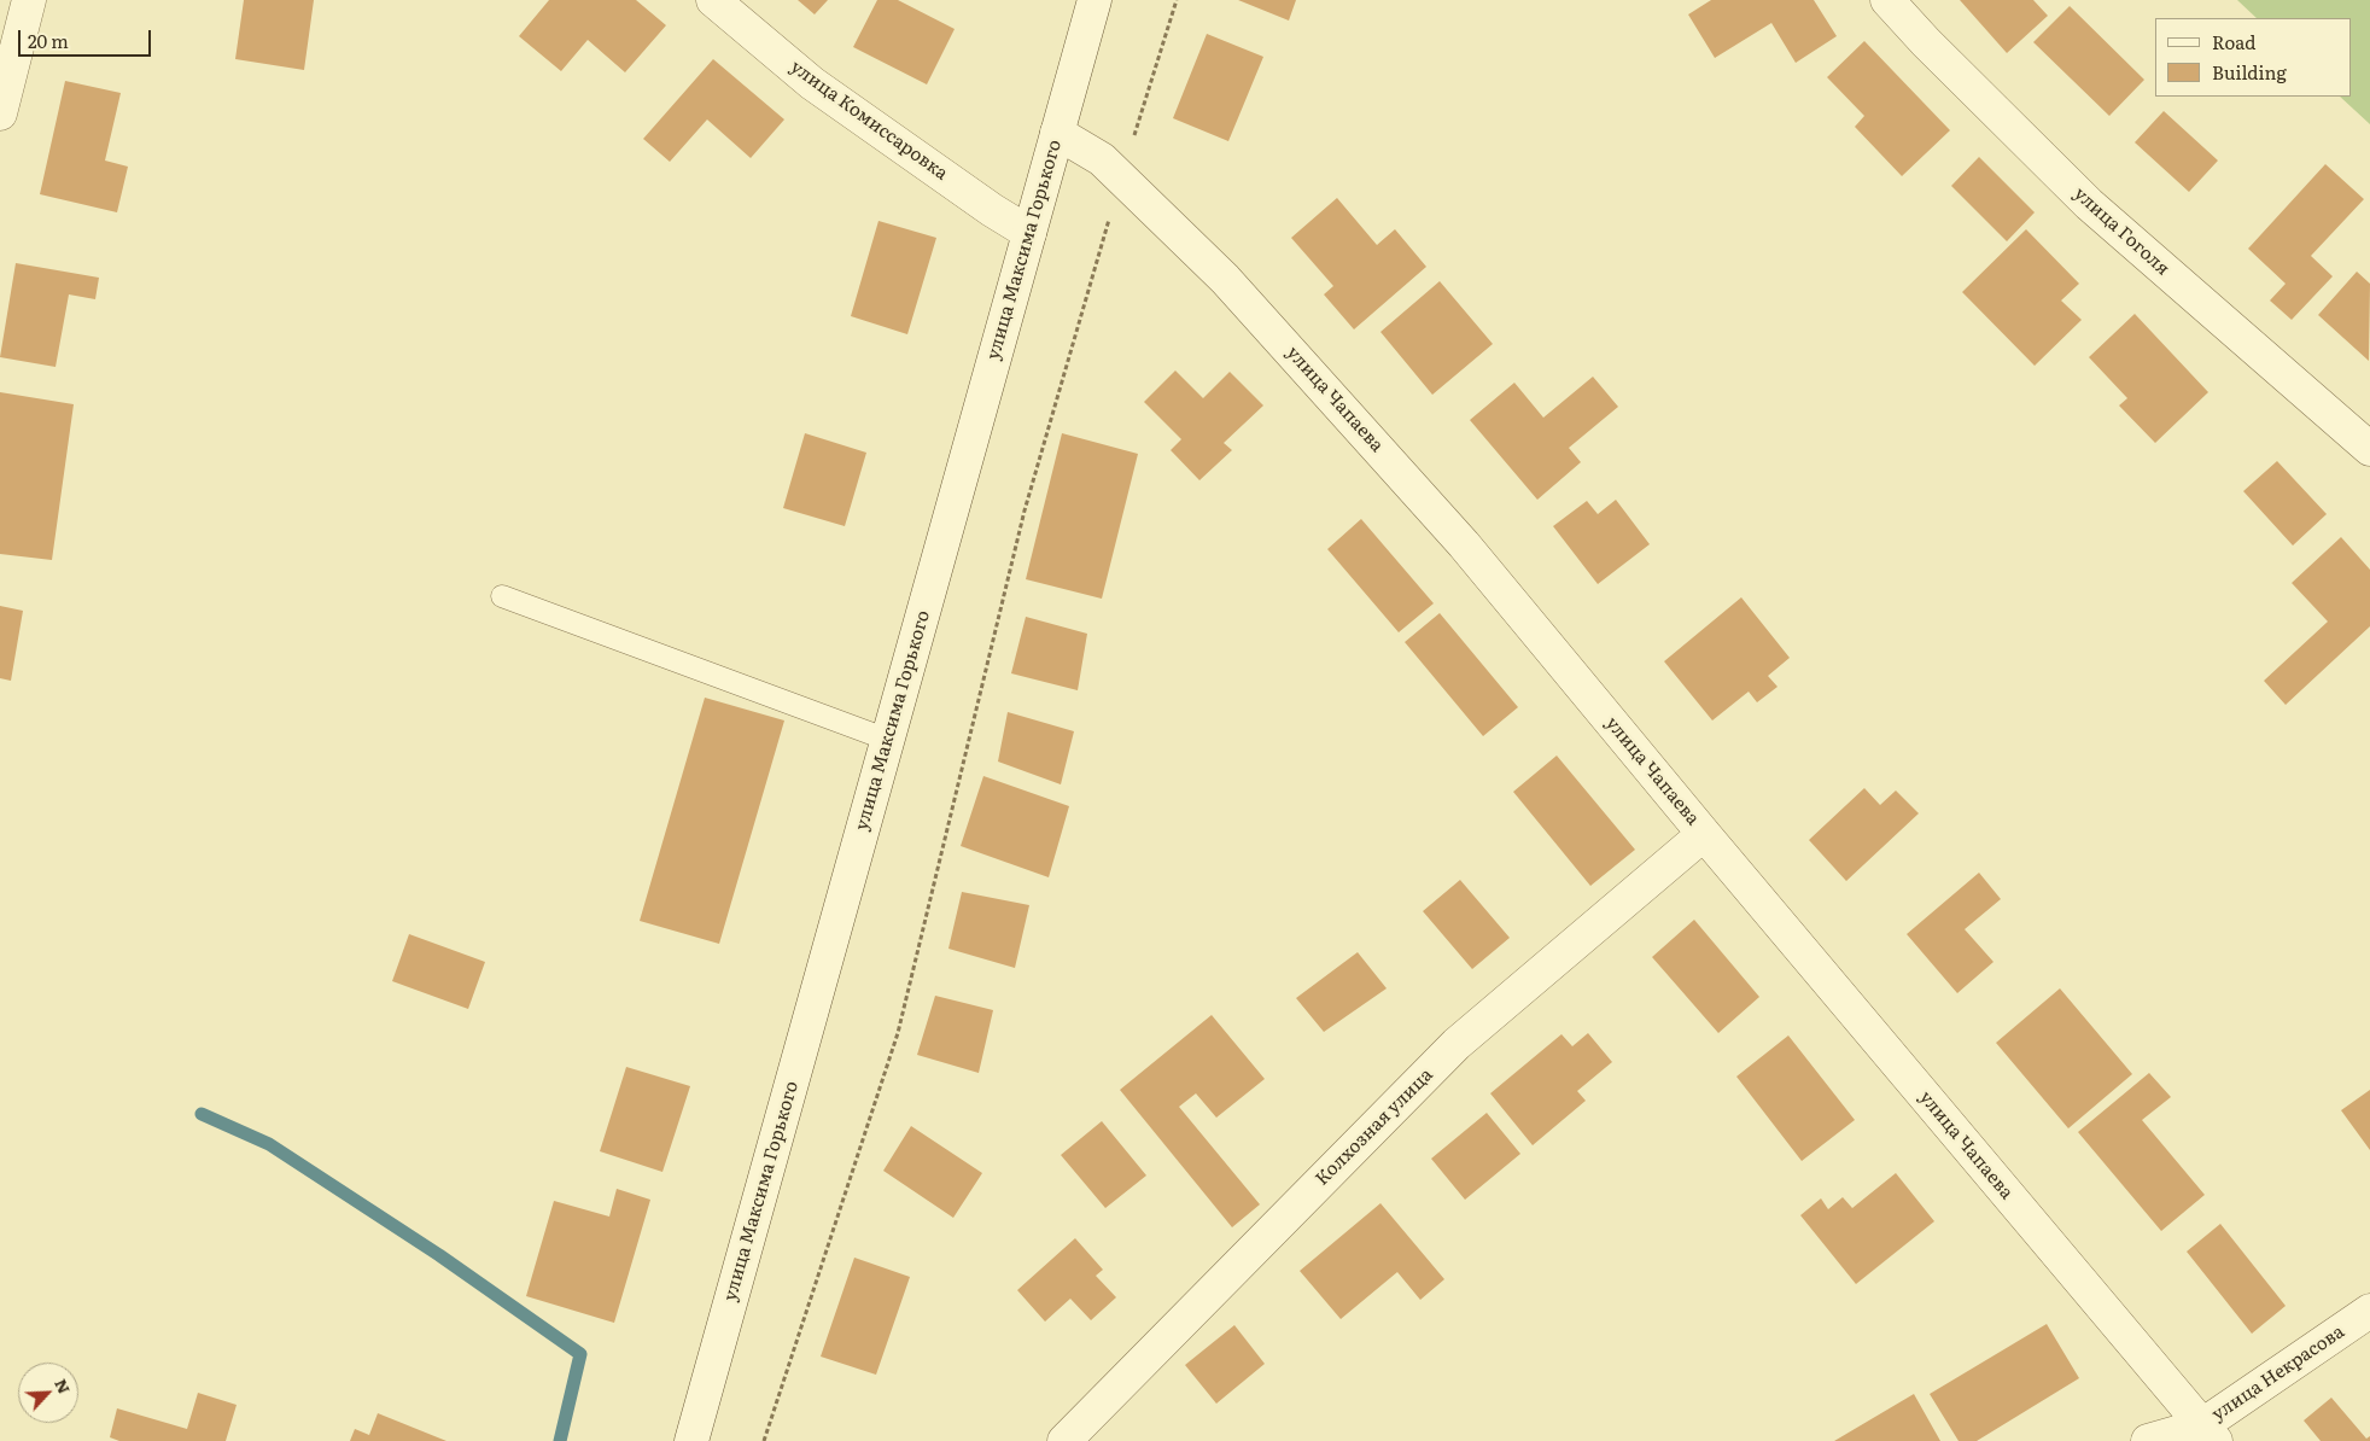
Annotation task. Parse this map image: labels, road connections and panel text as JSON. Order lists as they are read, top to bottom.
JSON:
{
  "streets": {
    "street": [
      "улица Комиссаровка",
      "улица Гоголя",
      "улица Максима Горького",
      "улица Чапаева",
      "Колхозная улица",
      "улица Некрасова"
    ]
  },
  "crossings": [
    ["улица Комиссаровка", "улица Максима Горького"],
    ["улица Максима Горького", "улица Чапаева"],
    ["улица Чапаева", "Колхозная улица"],
    ["улица Чапаева", "улица Некрасова"]
  ],
  "legend": ["Road", "Building"],
  "scale_bar": "20 m",
  "north": "top right"
}
